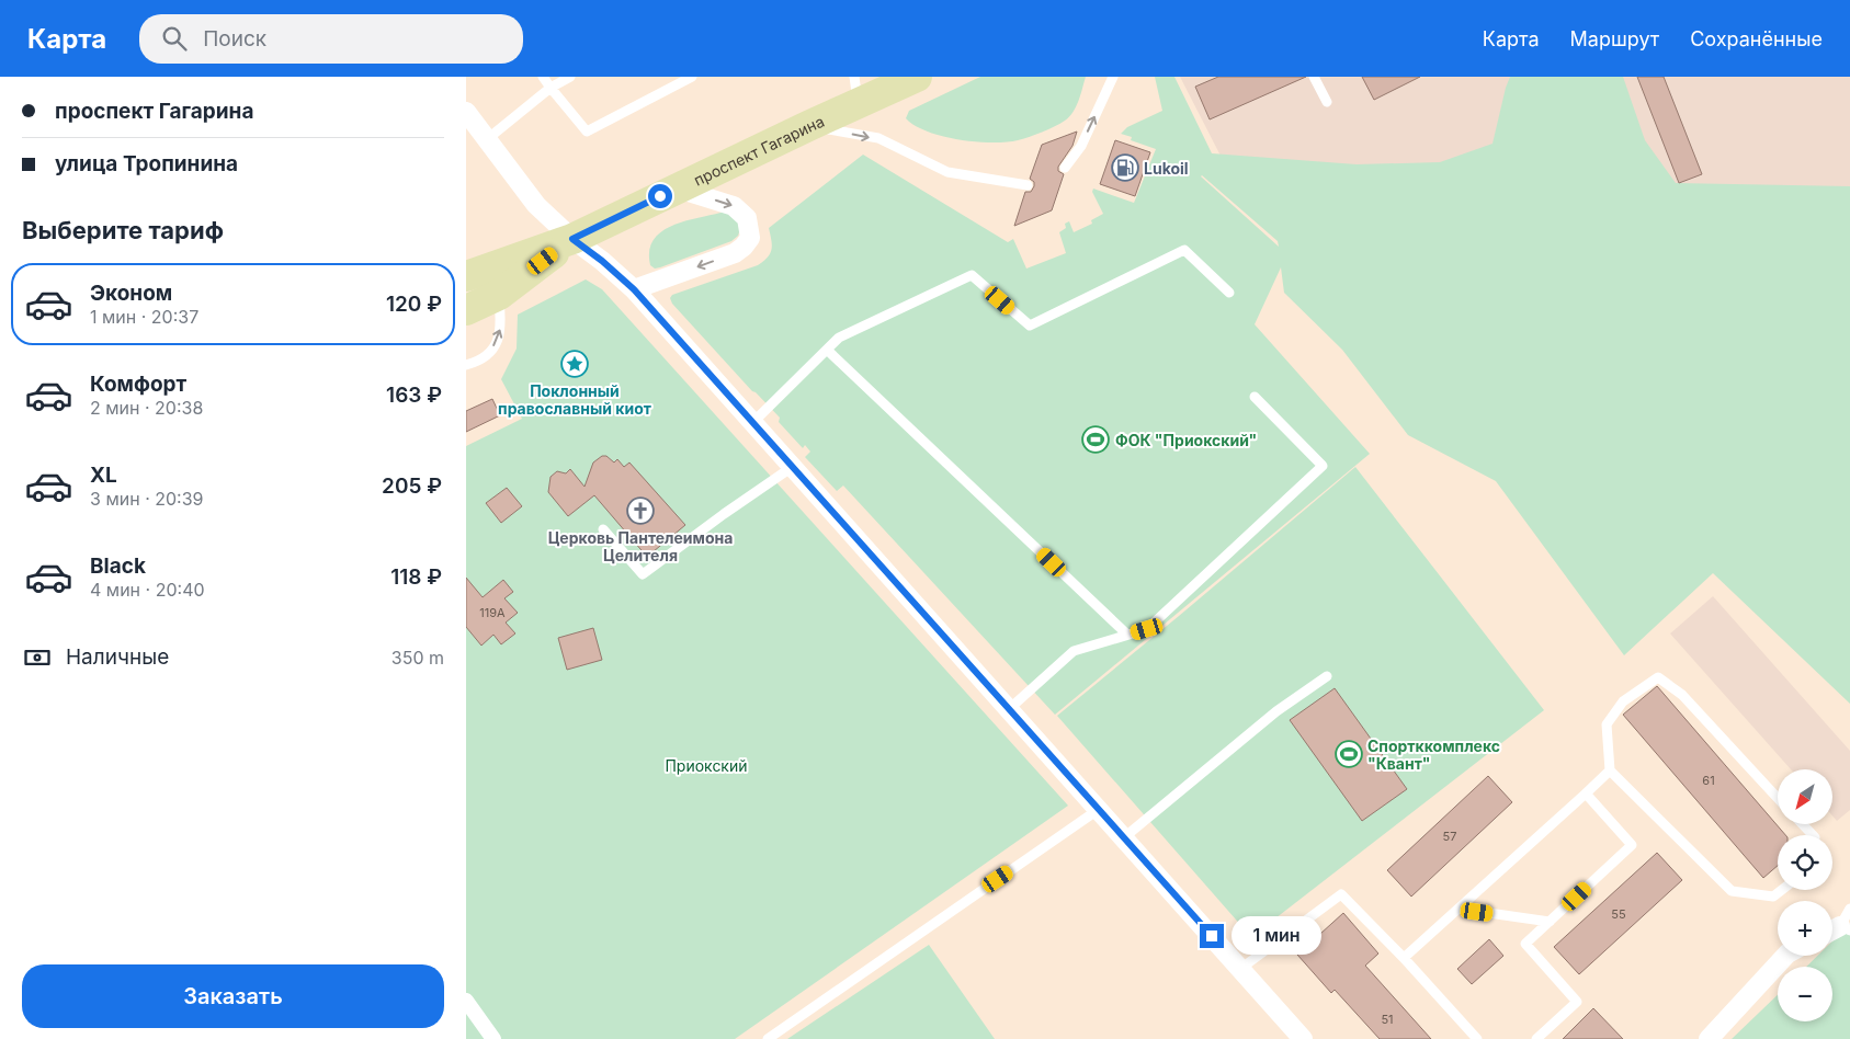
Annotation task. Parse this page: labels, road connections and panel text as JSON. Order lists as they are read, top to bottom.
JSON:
{
  "streets": {
    "main road": ["проспект Гагарина"]
  },
  "parks": ["Приокский"],
  "places": {
    "fuel station": ["Lukoil"],
    "place": ["Поклонный православный киот"],
    "sports": ["ФОК \"Приокский\"", "Спортккомплекс \"Квант\""],
    "church": ["Церковь Пантелеимона Целителя"]
  },
  "house_numbers": [
    "119А",
    "61",
    "57",
    "55",
    "51"
  ],
  "north": "bottom left",
  "page": {
    "header": "Карта",
    "search": "Поиск",
    "nav": ["Карта", "Маршрут", "Сохранённые"],
    "banner": ["проспект Гагарина", "улица Тропинина"],
    "heading": "Выберите тариф",
    "list": [
      {
        "name": "Эконом",
        "note": "1 мин · 20:37",
        "value": "120 ₽"
      },
      {
        "name": "Комфорт",
        "note": "2 мин · 20:38",
        "value": "163 ₽"
      },
      {
        "name": "XL",
        "note": "3 мин · 20:39",
        "value": "205 ₽"
      },
      {
        "name": "Black",
        "note": "4 мин · 20:40",
        "value": "118 ₽"
      }
    ],
    "pay": ["Наличные", "350 m"],
    "map_buttons": ["+", "−"],
    "bubble": "1 мин",
    "buttons": "Заказать"
  }
}
